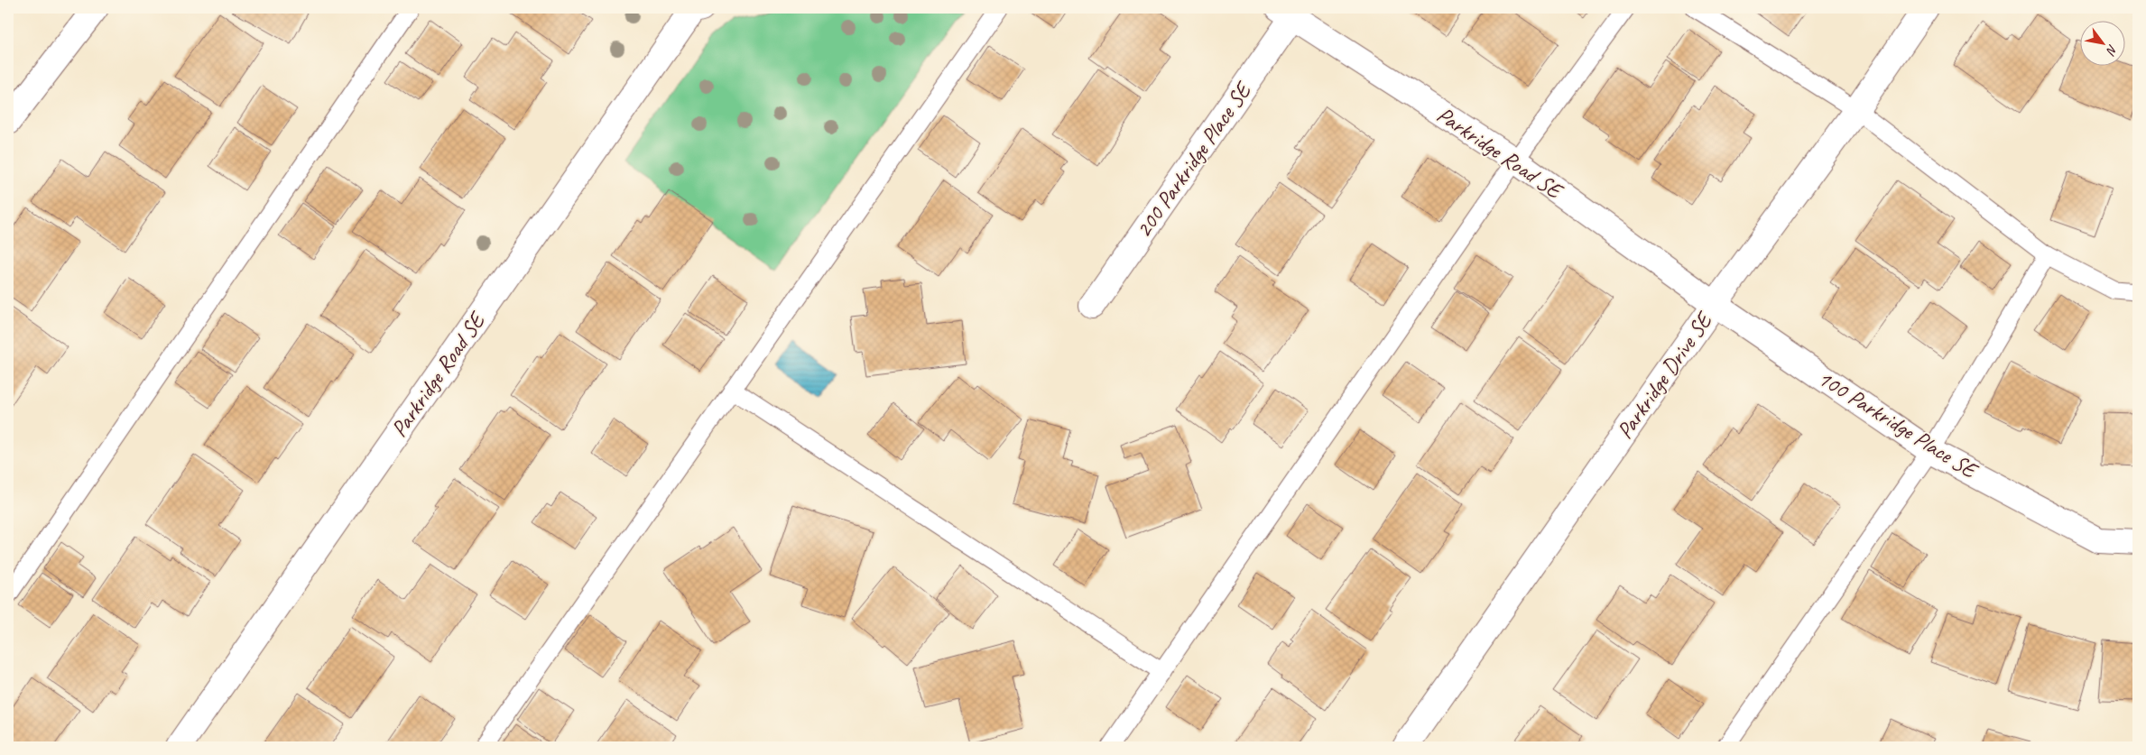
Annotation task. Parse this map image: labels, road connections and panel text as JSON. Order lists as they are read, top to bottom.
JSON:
{
  "streets": {
    "street": [
      "Parkridge Road SE",
      "200 Parkridge Place SE",
      "Parkridge Drive SE",
      "100 Parkridge Place SE"
    ]
  },
  "crossings": [
    ["Parkridge Road SE", "200 Parkridge Place SE"],
    ["Parkridge Road SE", "Parkridge Drive SE"],
    ["Parkridge Road SE", "100 Parkridge Place SE"],
    ["Parkridge Drive SE", "100 Parkridge Place SE"]
  ],
  "north": "bottom right"
}
